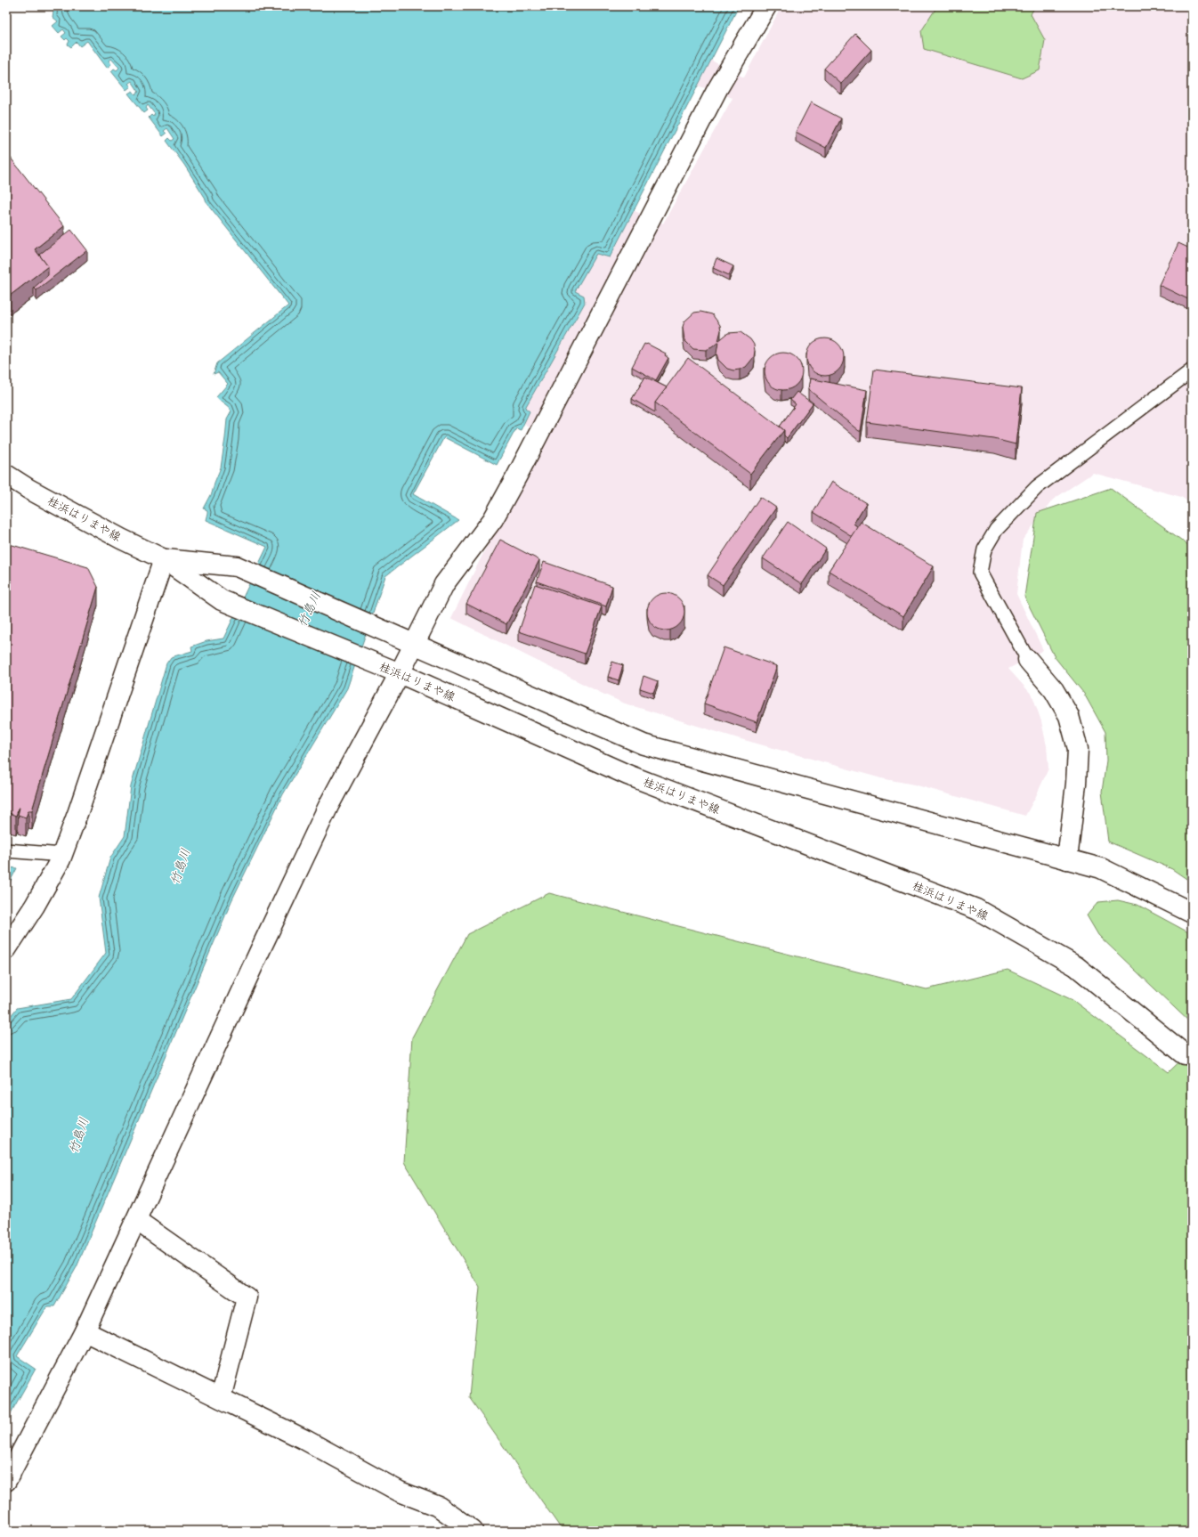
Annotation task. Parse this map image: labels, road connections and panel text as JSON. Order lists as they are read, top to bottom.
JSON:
{
  "streets": {
    "street": ["桂浜はりまや線"]
  },
  "water": ["竹島川"]
}
